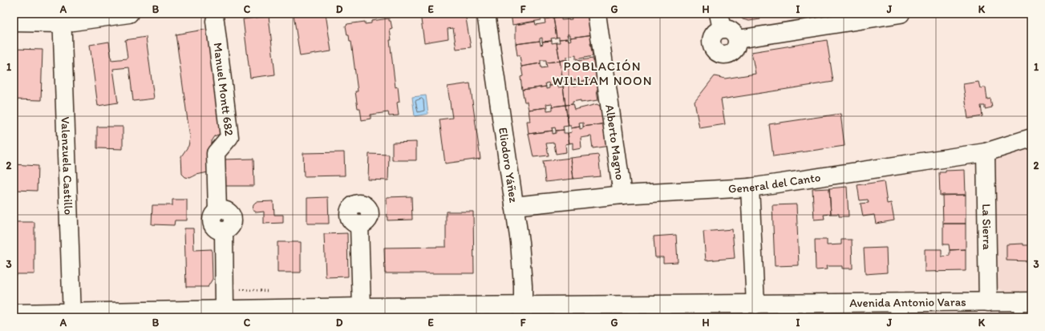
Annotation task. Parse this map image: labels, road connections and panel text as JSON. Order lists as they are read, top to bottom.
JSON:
{
  "streets": {
    "street": [
      "Manuel Montt 682",
      "Alberto Magno",
      "Eliodoro Yáñez",
      "Valenzuela Castillo",
      "General del Canto",
      "La Sierra",
      "Avenida Antonio Varas"
    ]
  },
  "crossings": [
    ["Manuel Montt 682", "Avenida Antonio Varas"],
    ["Alberto Magno", "General del Canto"],
    ["Eliodoro Yáñez", "General del Canto"],
    ["Eliodoro Yáñez", "Avenida Antonio Varas"],
    ["Valenzuela Castillo", "Avenida Antonio Varas"],
    ["General del Canto", "La Sierra"],
    ["La Sierra", "Avenida Antonio Varas"]
  ],
  "districts": ["POBLACIÓN WILLIAM NOON"],
  "grid": {
    "columns": [
      "A",
      "B",
      "C",
      "D",
      "E",
      "F",
      "G",
      "H",
      "I",
      "J",
      "K"
    ],
    "rows": ["1", "2", "3"]
  }
}
